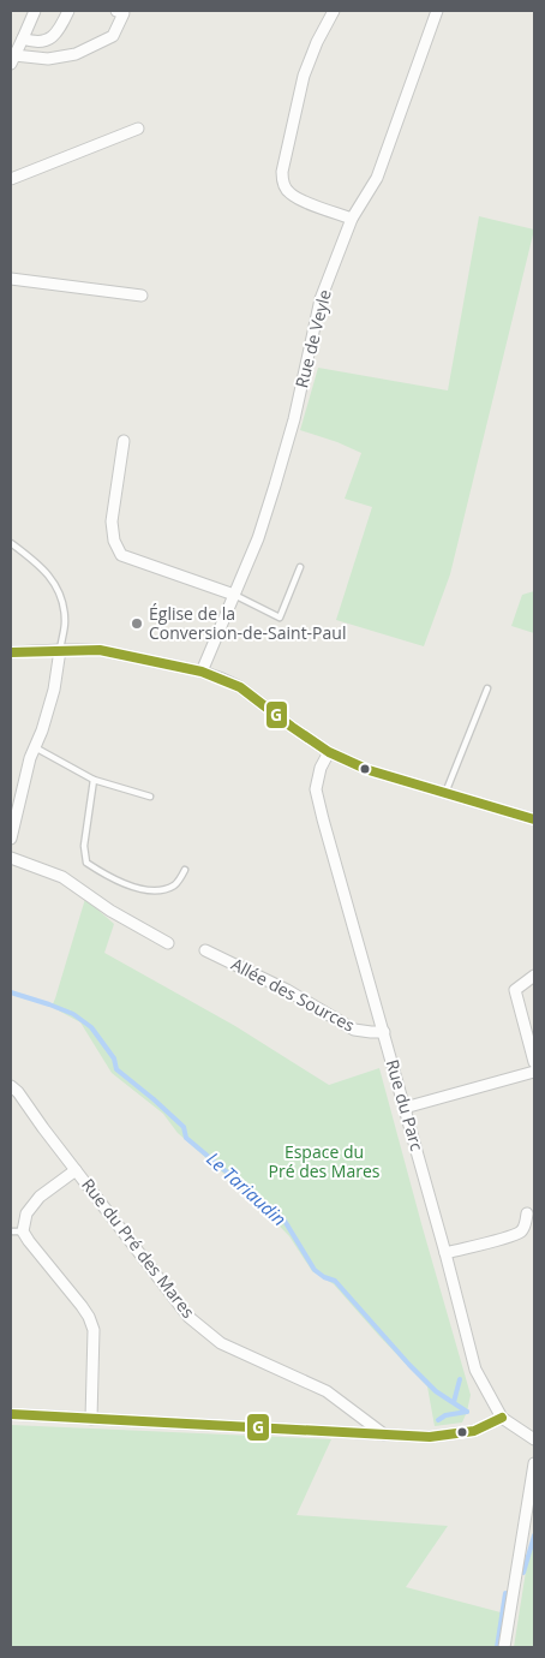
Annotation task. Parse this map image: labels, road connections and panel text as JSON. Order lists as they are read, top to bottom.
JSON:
{
  "streets": {
    "street": [
      "Rue de Veyle",
      "Allée des Sources",
      "Rue du Parc",
      "Rue du Pré des Mares"
    ]
  },
  "crossings": [
    ["Allée des Sources", "Rue du Parc"]
  ],
  "water": ["Le Tariaudin"],
  "parks": ["Espace du Pré des Mares"],
  "places": ["Église de la Conversion-de-Saint-Paul"],
  "lines": ["transit line G"]
}
